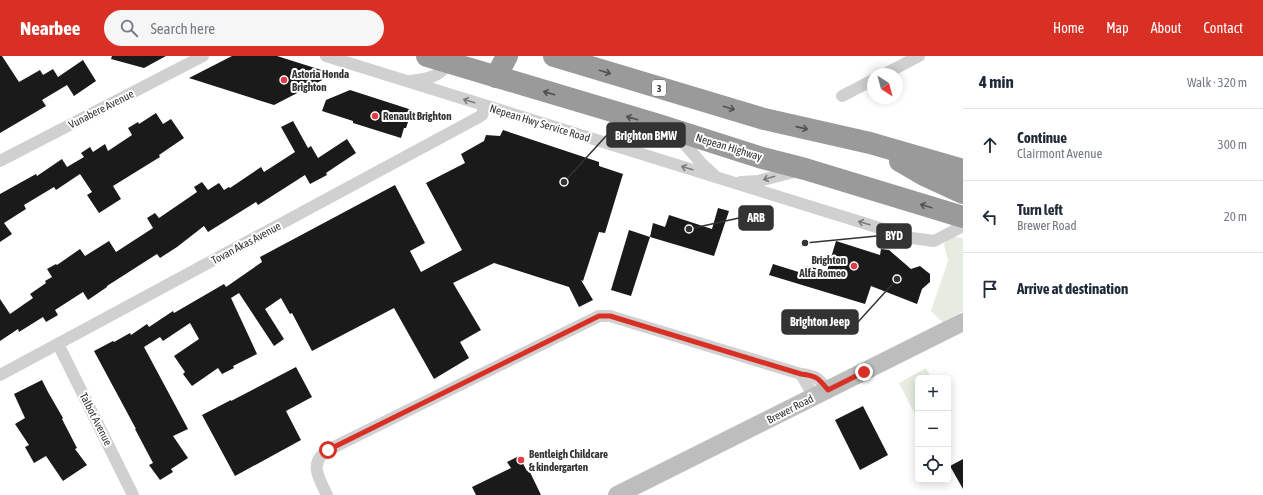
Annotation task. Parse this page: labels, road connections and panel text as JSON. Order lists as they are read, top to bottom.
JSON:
{
  "streets": {
    "highway": ["3", "Nepean Highway"],
    "street": [
      "Vunabere Avenue",
      "Nepean Hwy Service Road",
      "Tovan Akas Avenue",
      "Brewer Road",
      "Talbot Avenue"
    ]
  },
  "crossings": [
    ["Nepean Hwy Service Road", "Nepean Highway"],
    ["Nepean Hwy Service Road", "Tovan Akas Avenue"],
    ["Tovan Akas Avenue", "Talbot Avenue"]
  ],
  "one_way": ["Nepean Hwy Service Road"],
  "places": [
    "Astoria Honda Brighton",
    "Renault Brighton",
    "Brighton BMW",
    "ARB",
    "BYD",
    "Brighton Alfa Romeo",
    "Brighton Jeep",
    "Bentleigh Childcare & kindergarten"
  ],
  "north": "bottom right",
  "page": {
    "header": "Nearbee",
    "search": "Search here",
    "nav": [
      "Home",
      "Map",
      "About",
      "Contact"
    ],
    "heading": ["4 min", "Walk · 320 m"],
    "list": [
      ["Continue", "Clairmont Avenue", "300 m"],
      ["Turn left", "Brewer Road", "20 m"],
      "Arrive at destination"
    ],
    "map_buttons": ["+", "−"]
  }
}
